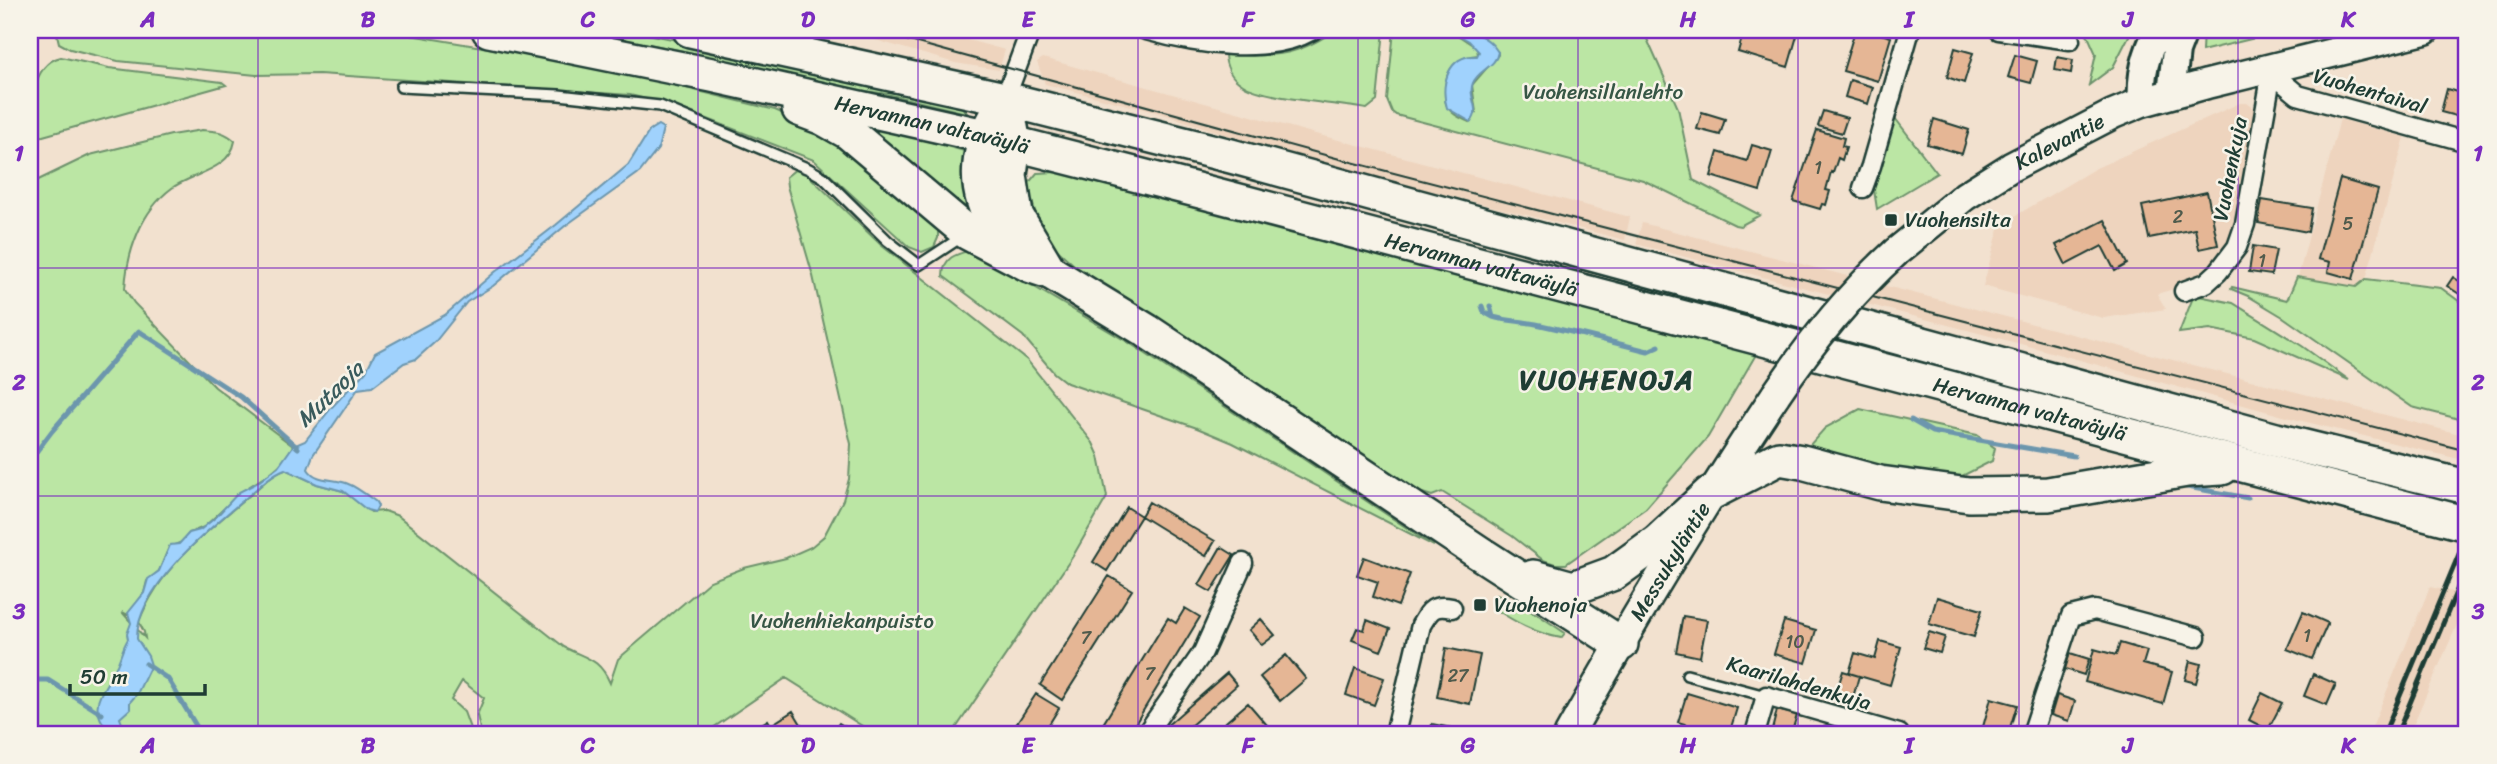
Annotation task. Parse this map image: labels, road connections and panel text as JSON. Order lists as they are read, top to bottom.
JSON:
{
  "streets": {
    "highway": ["Hervannan valtaväylä"],
    "main road": ["Kalevantie", "Messukyläntie"],
    "street": ["Vuohentaival", "Vuohenkuja", "Kaarilahdenkuja"]
  },
  "crossings": [
    ["Vuohentaival", "Kalevantie"],
    ["Vuohentaival", "Vuohenkuja"],
    ["Kalevantie", "Vuohenkuja"],
    ["Kalevantie", "Messukyläntie"]
  ],
  "districts": ["VUOHENOJA"],
  "water": ["Mutaoja"],
  "parks": ["Vuohensillanlehto", "Vuohenhiekanpuisto"],
  "places": {
    "transit": ["Vuohensilta", "Vuohenoja"]
  },
  "house_numbers": [
    "1",
    "2",
    "5",
    "1",
    "1",
    "7",
    "10",
    "7",
    "27"
  ],
  "scale_bar": "50 m",
  "grid": {
    "columns": [
      "A",
      "B",
      "C",
      "D",
      "E",
      "F",
      "G",
      "H",
      "I",
      "J",
      "K"
    ],
    "rows": ["1", "2", "3"]
  }
}
